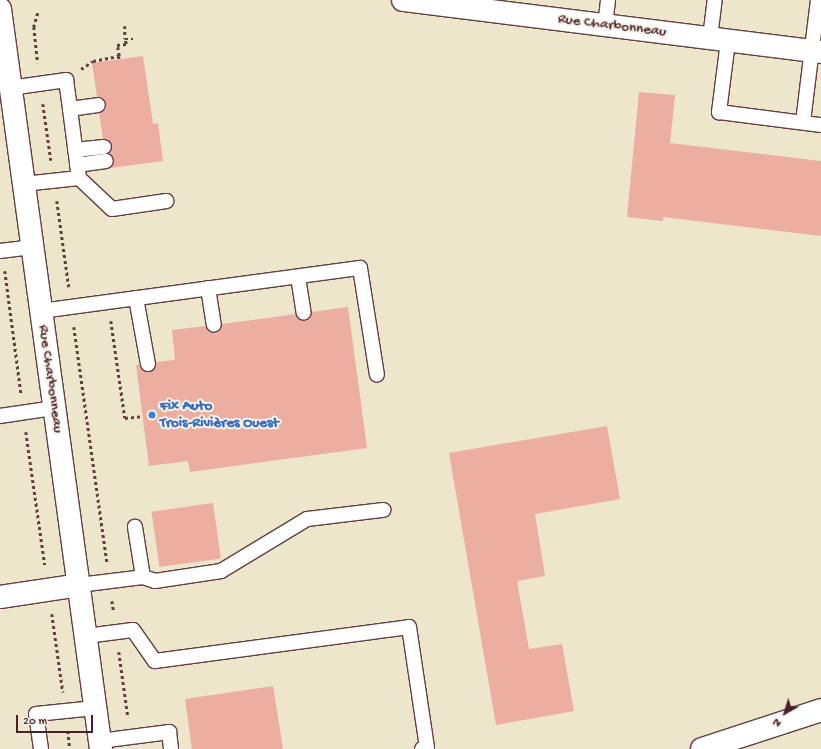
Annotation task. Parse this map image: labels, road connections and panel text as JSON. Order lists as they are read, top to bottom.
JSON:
{
  "streets": {
    "street": ["Rue Charbonneau"]
  },
  "places": ["Fix Auto Trois-Rivières Ouest"],
  "scale_bar": "20 m",
  "north": "bottom left"
}
